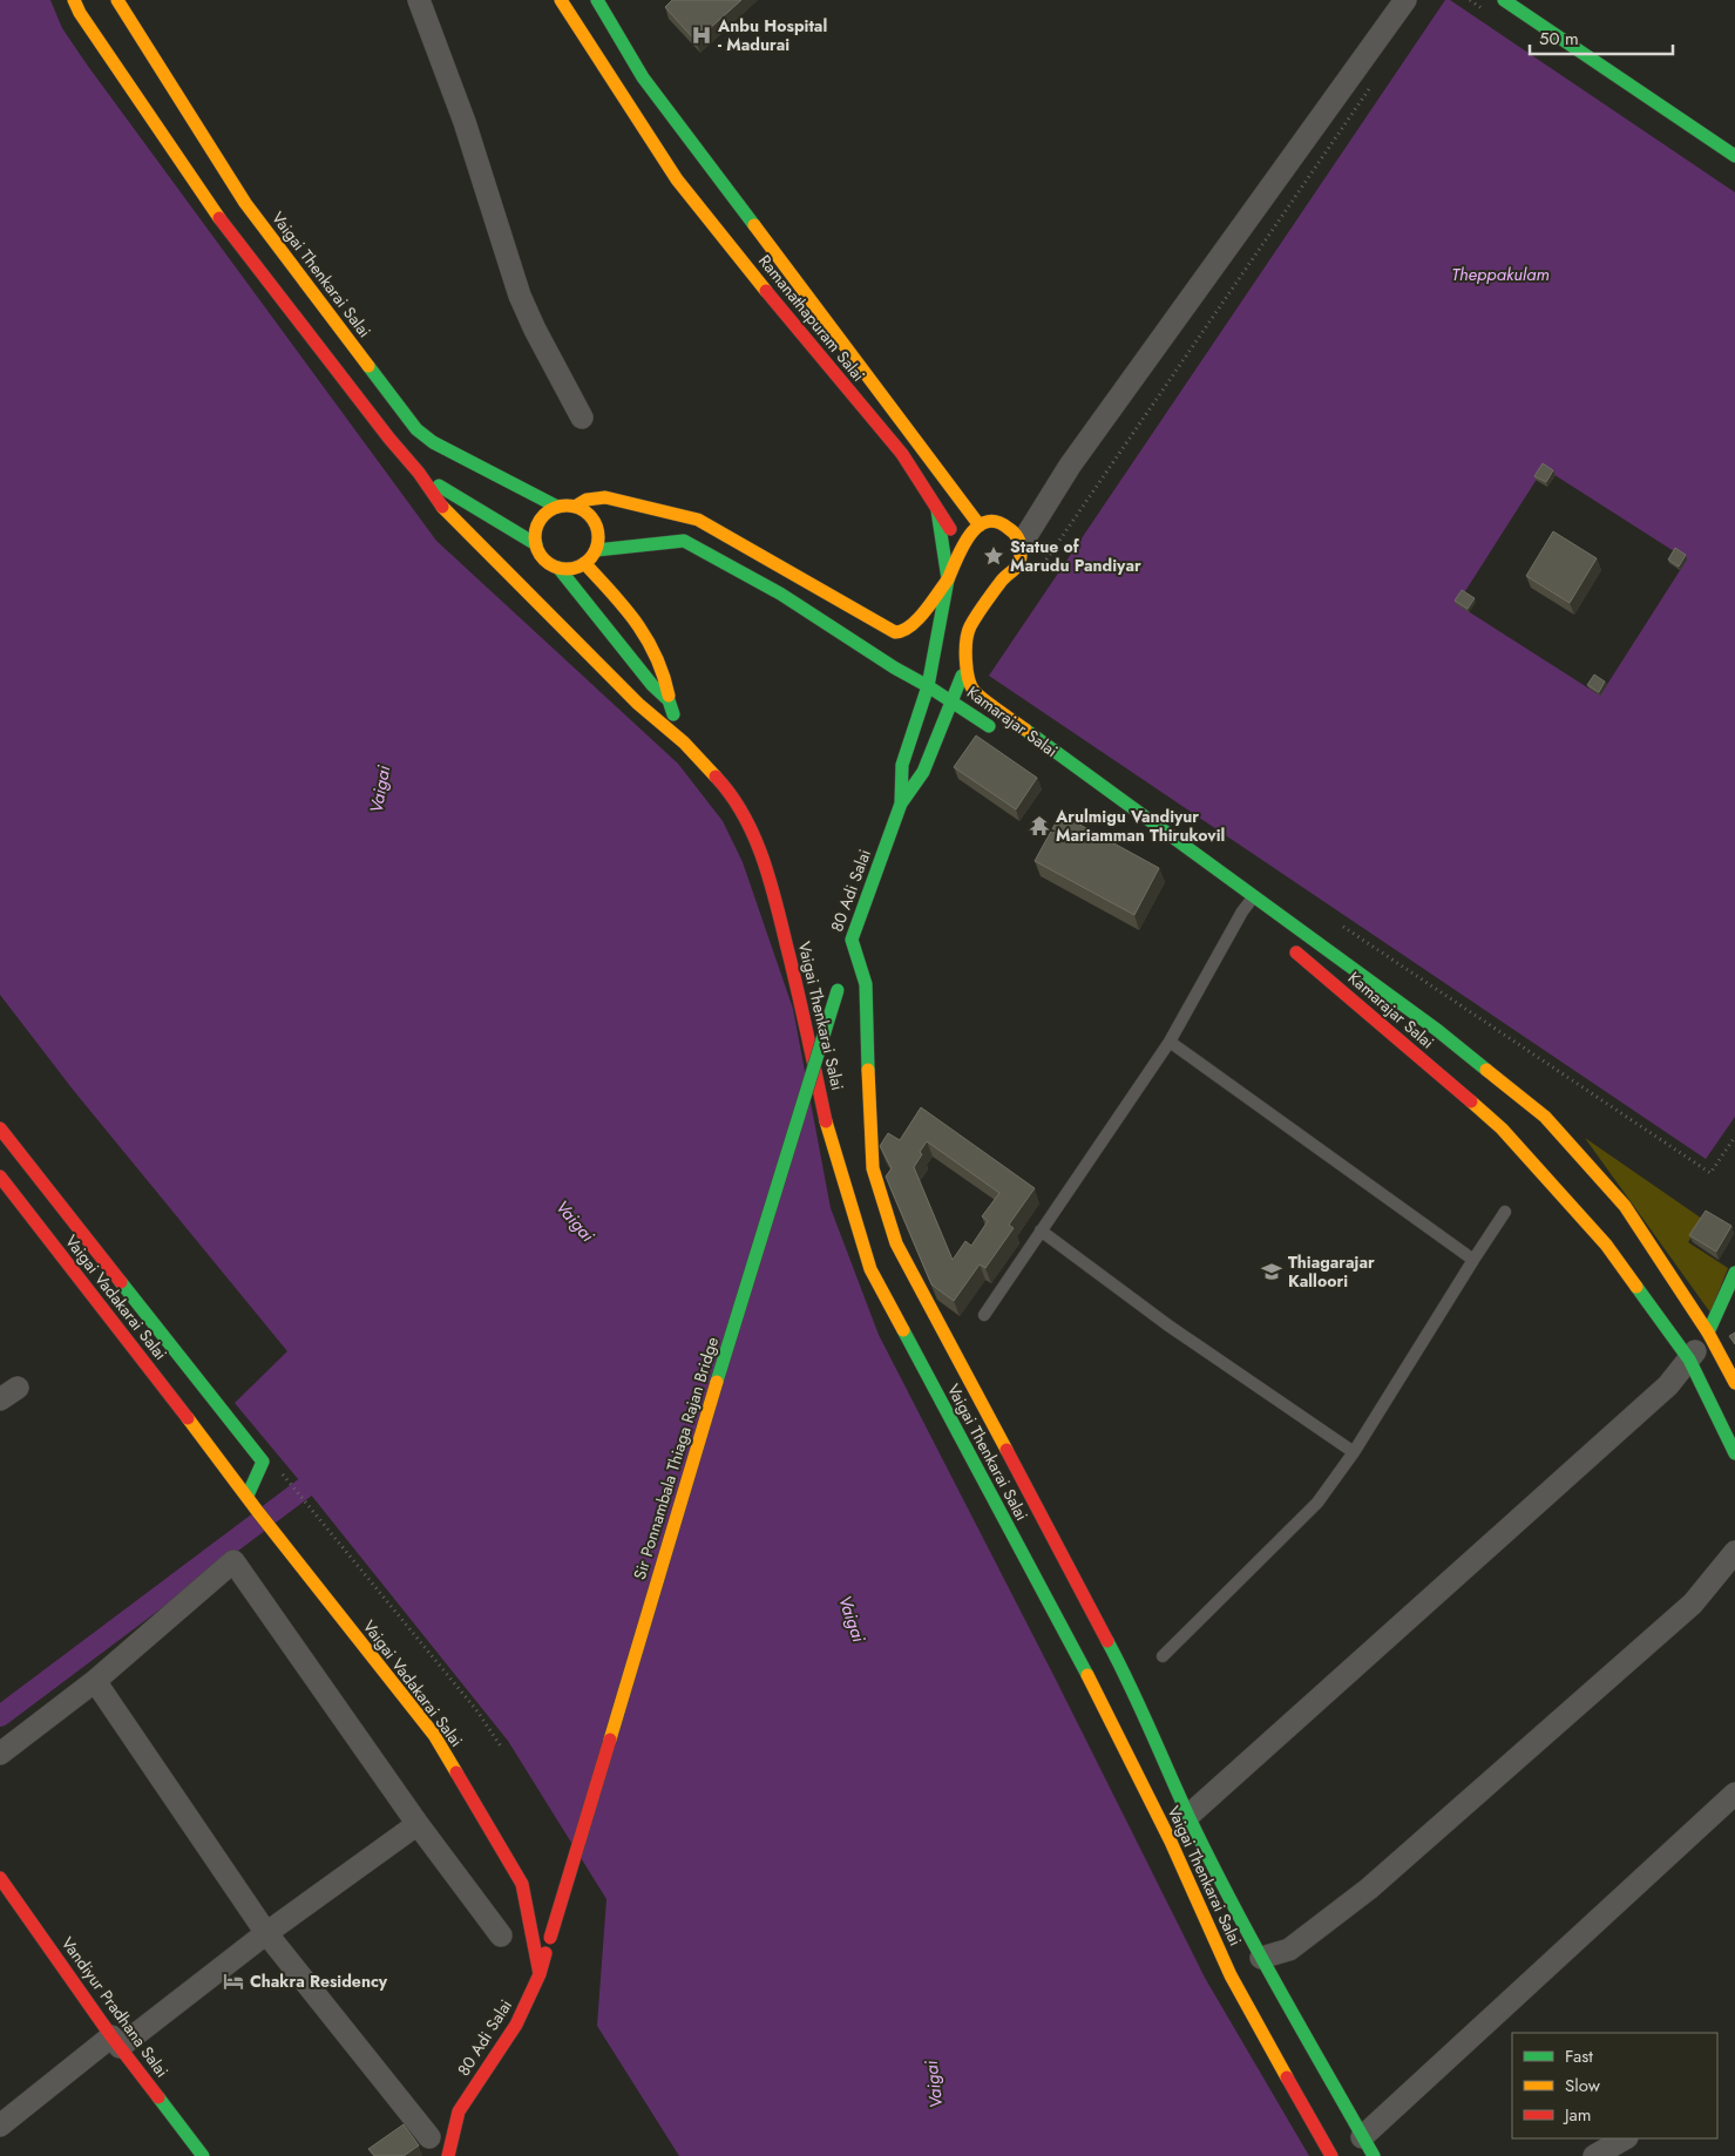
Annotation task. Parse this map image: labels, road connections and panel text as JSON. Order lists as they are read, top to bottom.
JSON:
{
  "streets": {
    "main road": [
      "Vaigai Thenkarai Salai",
      "Ramanathapuram Salai",
      "Kamarajar Salai",
      "80 Adi Salai",
      "Vaigai Vadakarai Salai",
      "Sir Ponnambala Thiaga Rajan Bridge",
      "Vandiyur Pradhana Salai"
    ]
  },
  "crossings": [
    ["Vaigai Thenkarai Salai", "80 Adi Salai"],
    ["Ramanathapuram Salai", "Kamarajar Salai"],
    ["Ramanathapuram Salai", "80 Adi Salai"],
    ["Kamarajar Salai", "80 Adi Salai"],
    ["80 Adi Salai", "Vaigai Vadakarai Salai"],
    ["80 Adi Salai", "Sir Ponnambala Thiaga Rajan Bridge"]
  ],
  "water": ["Theppakulam", "Vaigai"],
  "places": {
    "hospital": ["Anbu Hospital - Madurai"],
    "place": ["Statue of Marudu Pandiyar"],
    "temple": ["Arulmigu Vandiyur Mariamman Thirukovil"],
    "school or university": ["Thiagarajar Kalloori"],
    "hotel": ["Chakra Residency"]
  },
  "legend": ["Fast", "Slow", "Jam"],
  "scale_bar": "50 m"
}
